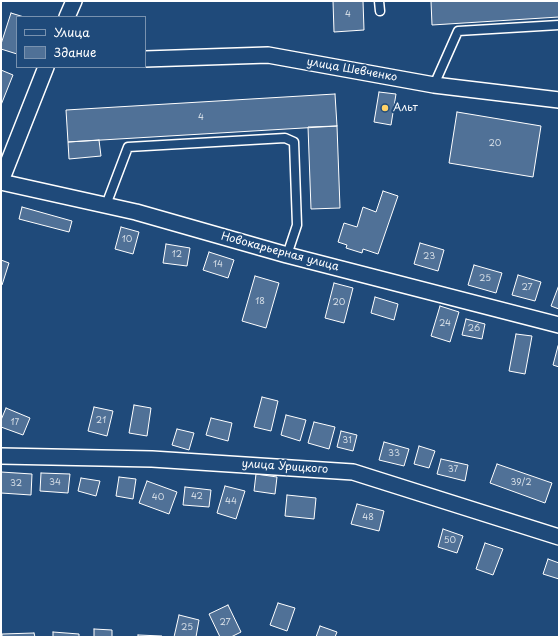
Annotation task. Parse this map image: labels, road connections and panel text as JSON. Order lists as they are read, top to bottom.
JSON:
{
  "streets": {
    "street": ["улица Шевченко", "Новокарьерная улица", "улица Урицкого"]
  },
  "places": ["Альт"],
  "house_numbers": [
    "4",
    "4",
    "20",
    "10",
    "12",
    "23",
    "14",
    "25",
    "27",
    "18",
    "20",
    "24",
    "26",
    "21",
    "17",
    "31",
    "33",
    "37",
    "34",
    "39/2",
    "32",
    "42",
    "40",
    "44",
    "48",
    "50",
    "27",
    "25"
  ],
  "legend": ["Улица", "Здание"]
}
